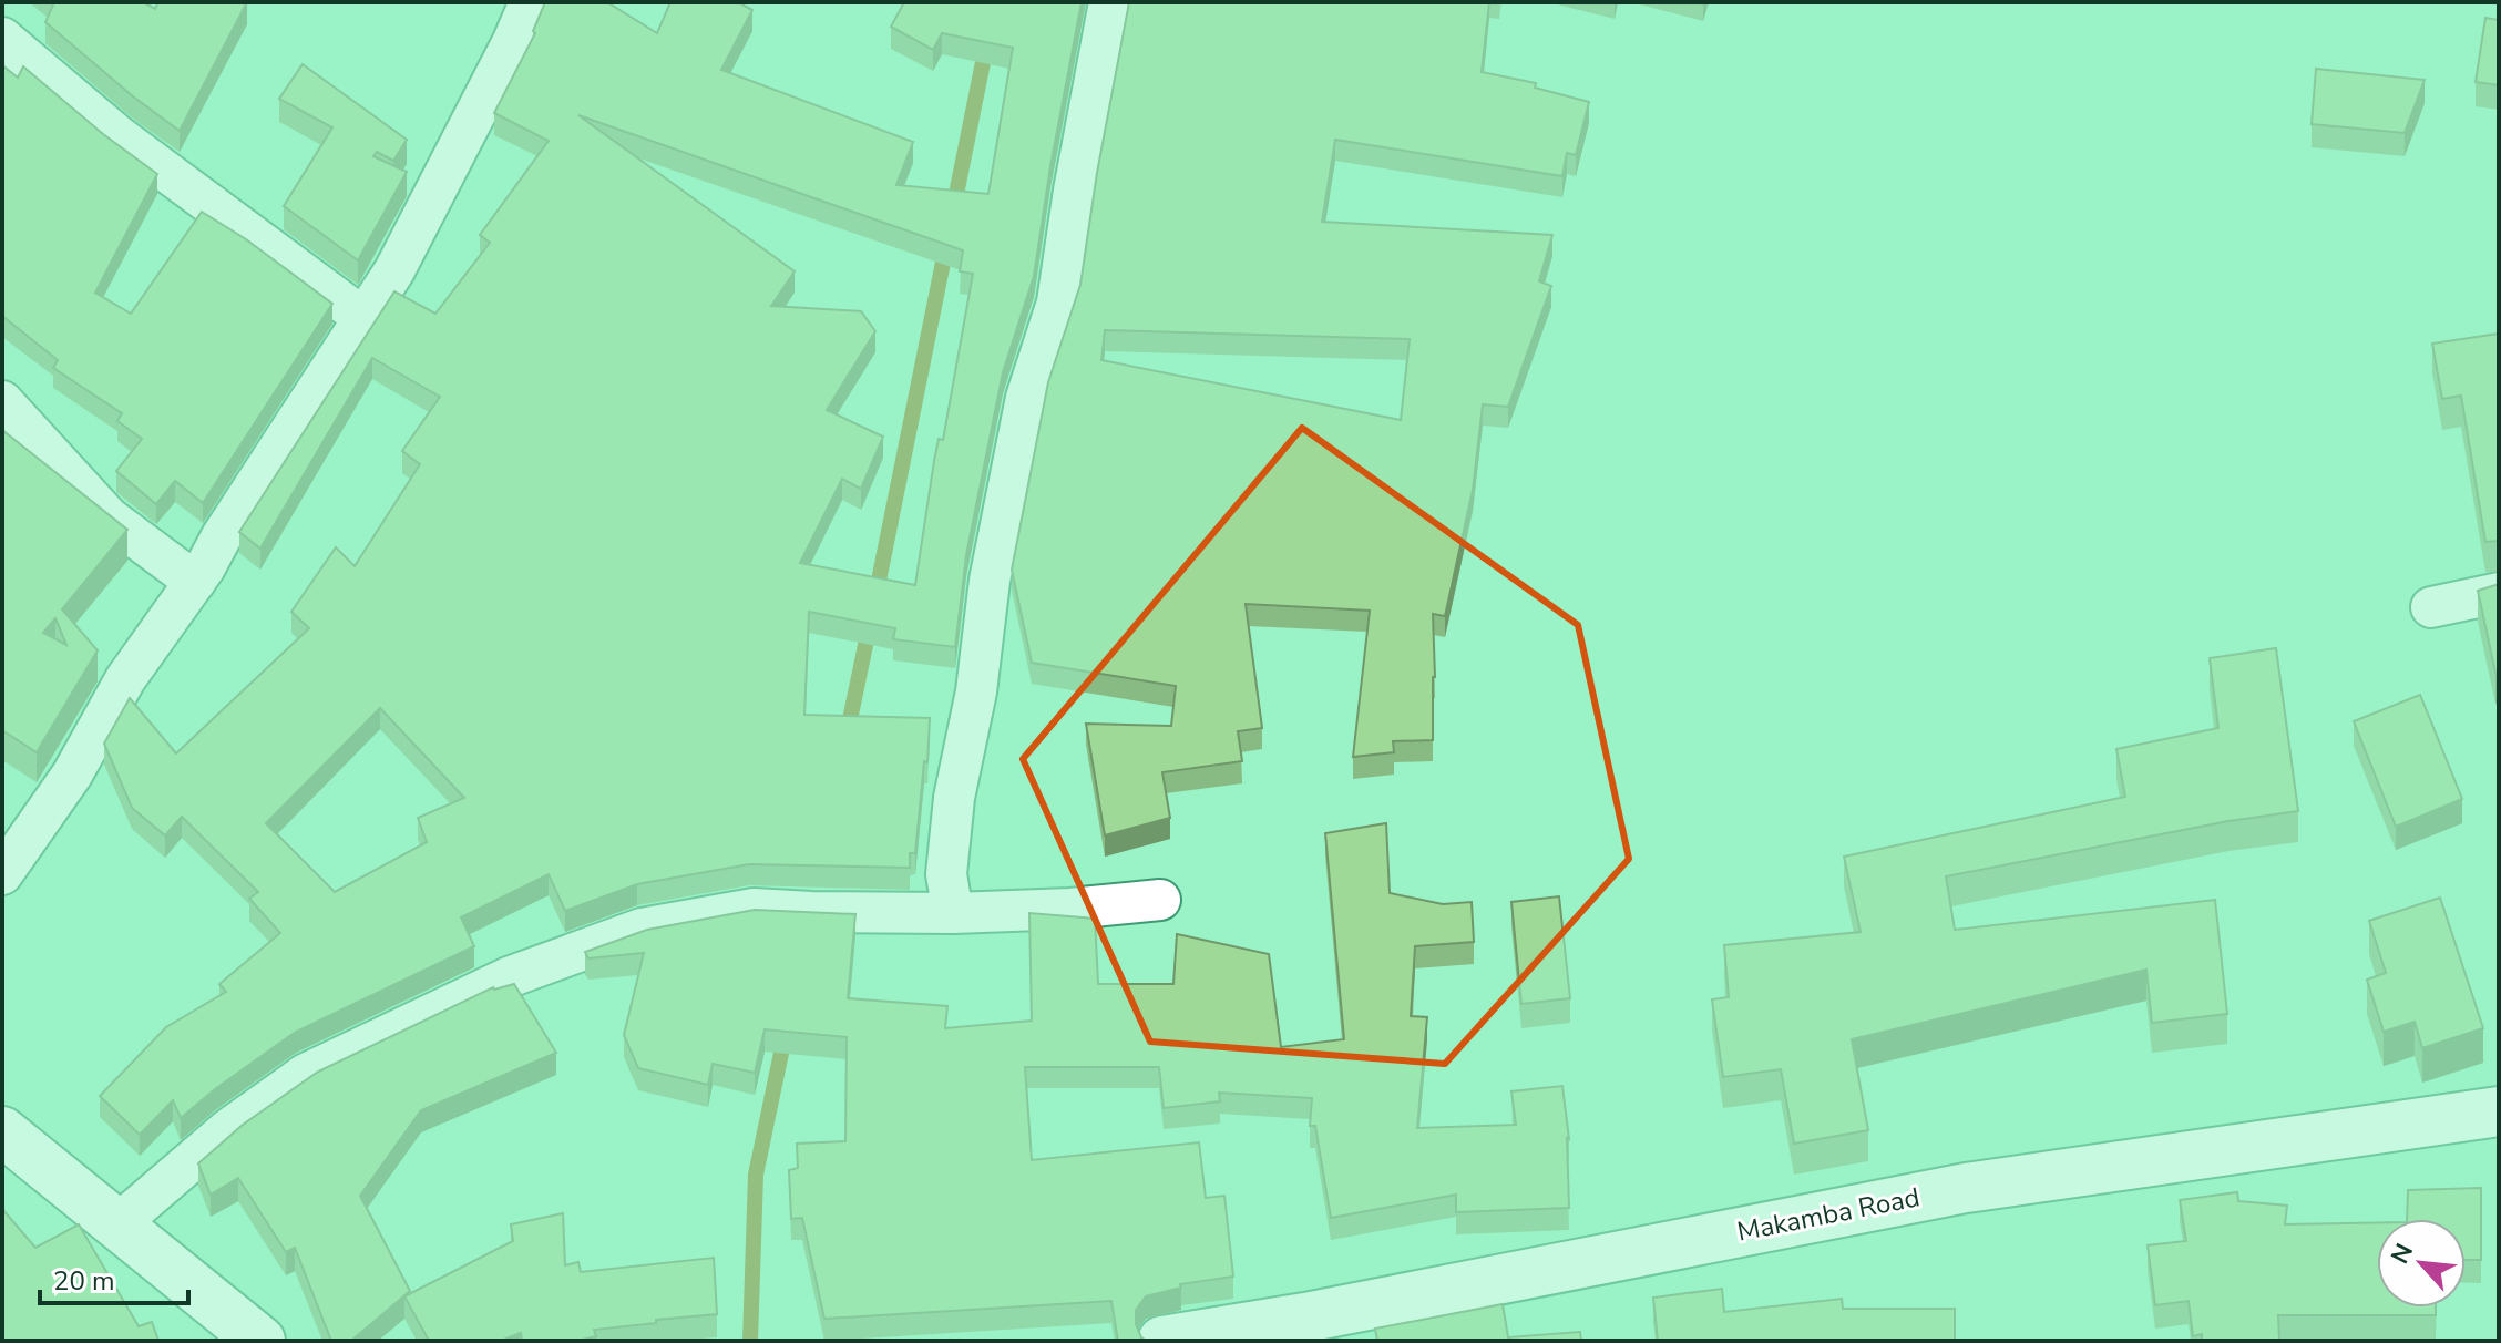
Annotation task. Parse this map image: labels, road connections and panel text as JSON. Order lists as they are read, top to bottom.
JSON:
{
  "streets": {
    "street": ["Makamba Road"]
  },
  "scale_bar": "20 m",
  "north": "top left"
}
